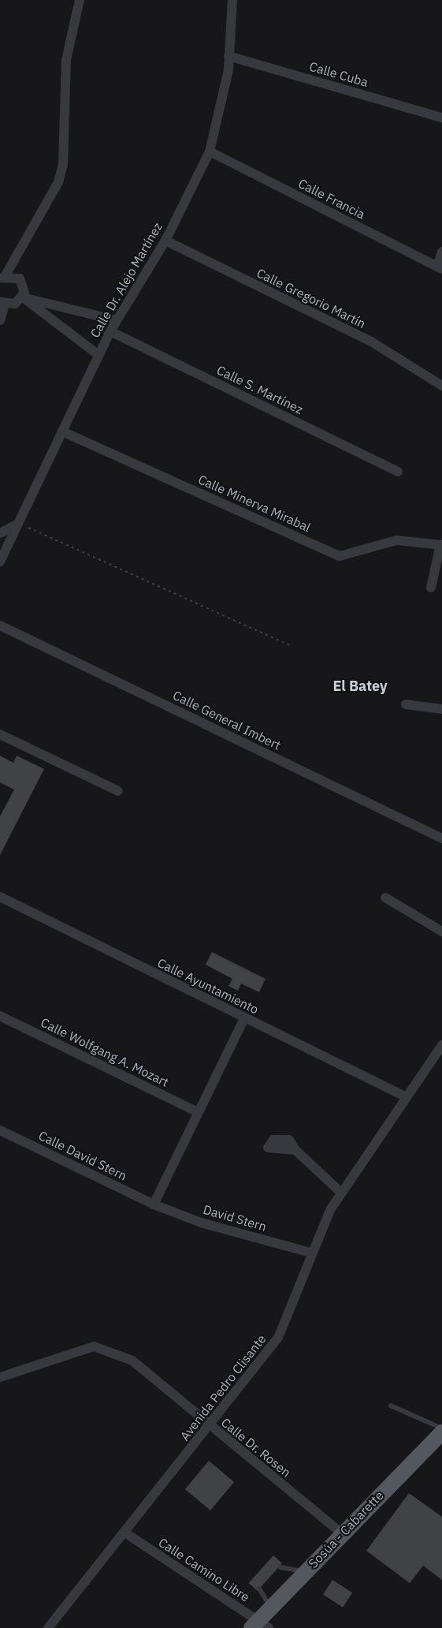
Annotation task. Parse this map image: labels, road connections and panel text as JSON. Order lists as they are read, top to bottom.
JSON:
{
  "streets": {
    "main road": ["Sosúa - Cabarette"],
    "street": [
      "Calle Cuba",
      "Calle Francia",
      "Calle Dr. Alejo Martínez",
      "Calle Gregorio Martín",
      "Calle S. Martínez",
      "Calle Minerva Mirabal",
      "Calle General Imbert",
      "Calle Ayuntamiento",
      "Calle Wolfgang A. Mozart",
      "Calle David Stern",
      "David Stern",
      "Avenida Pedro Clisante",
      "Calle Dr. Rosen",
      "Calle Camino Libre"
    ]
  },
  "crossings": [
    ["Calle Cuba", "Calle Dr. Alejo Martínez"],
    ["Calle Francia", "Calle Dr. Alejo Martínez"],
    ["Calle Dr. Alejo Martínez", "Calle Gregorio Martín"],
    ["Calle Dr. Alejo Martínez", "Calle S. Martínez"],
    ["Calle Dr. Alejo Martínez", "Calle Minerva Mirabal"],
    ["Calle Ayuntamiento", "Avenida Pedro Clisante"],
    ["Calle David Stern", "David Stern"],
    ["David Stern", "Avenida Pedro Clisante"],
    ["Avenida Pedro Clisante", "Calle Dr. Rosen"],
    ["Avenida Pedro Clisante", "Calle Camino Libre"],
    ["Calle Dr. Rosen", "Sosúa - Cabarette"],
    ["Sosúa - Cabarette", "Calle Camino Libre"]
  ],
  "districts": ["El Batey"]
}
